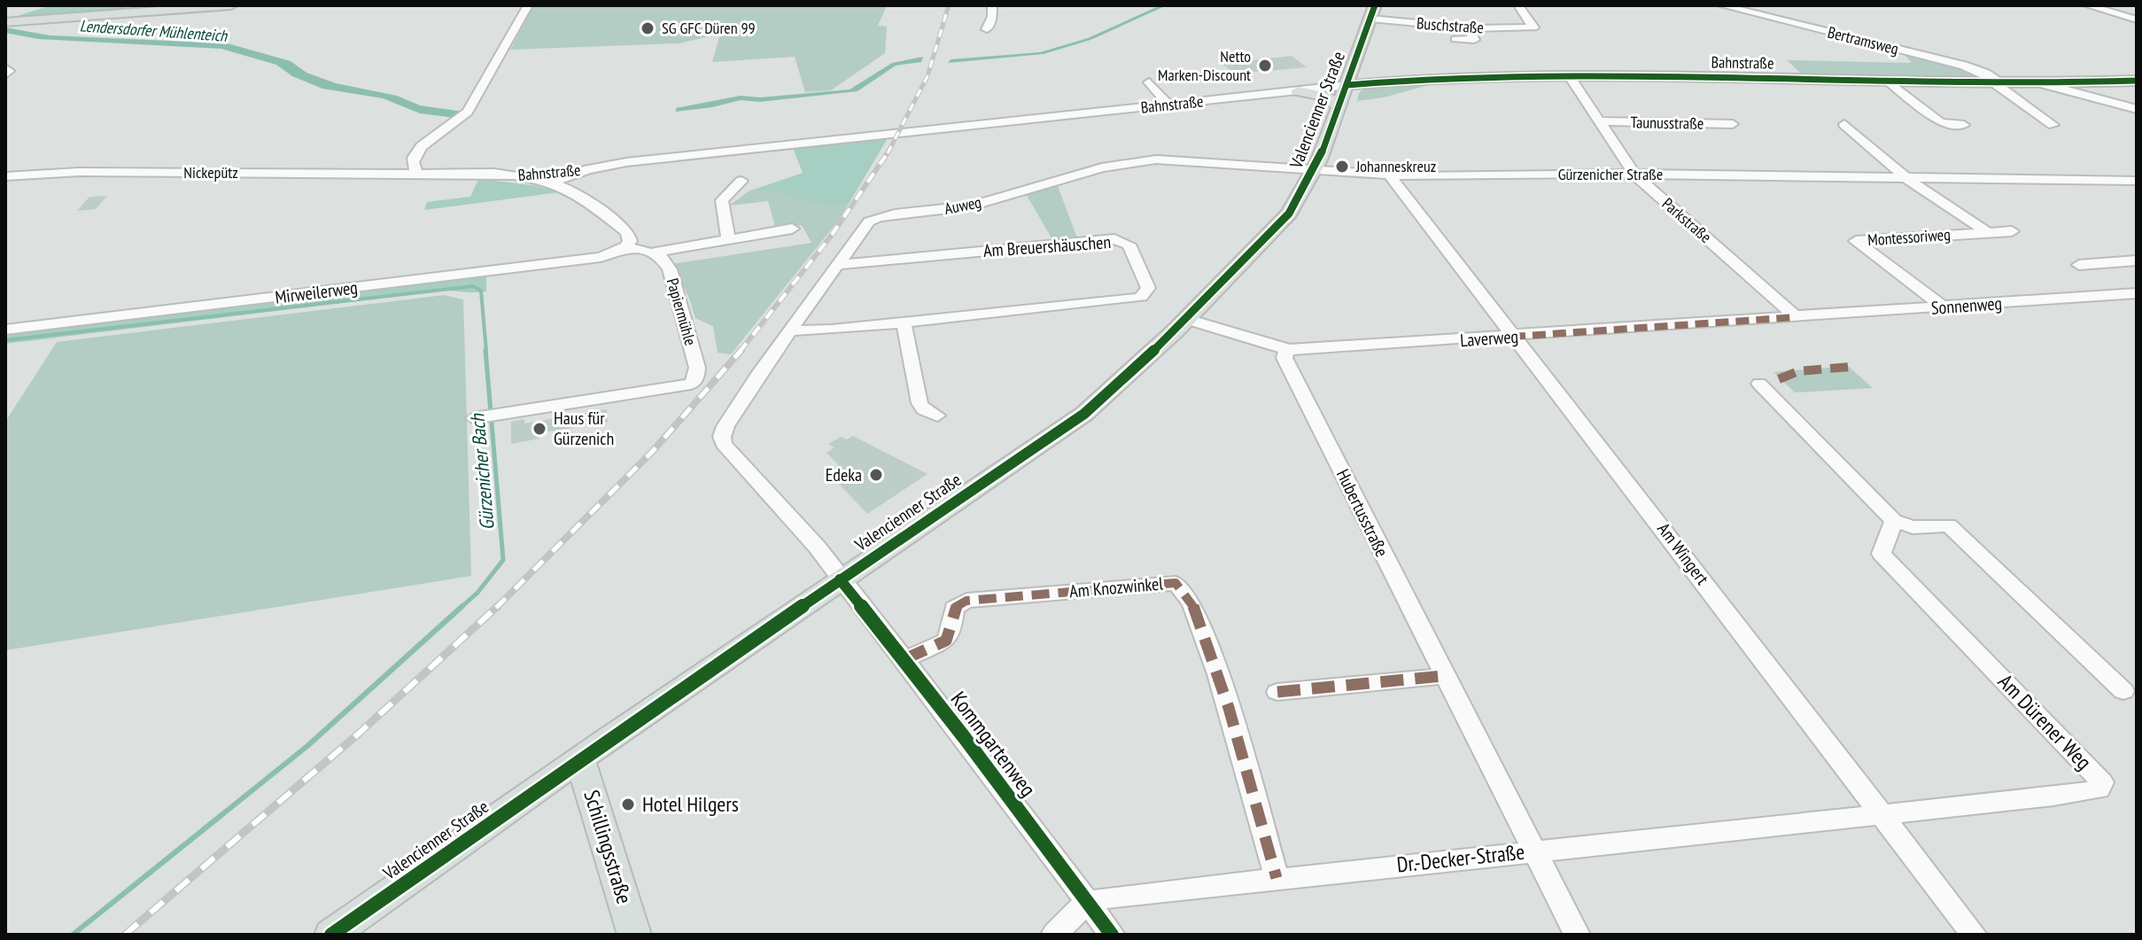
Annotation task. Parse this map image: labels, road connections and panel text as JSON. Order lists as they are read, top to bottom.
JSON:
{
  "streets": {
    "main road": ["Bahnstraße", "Valencienner Straße", "Schillingsstraße"],
    "street": [
      "Buschstraße",
      "Bertramsweg",
      "Taunusstraße",
      "Nickepütz",
      "Gürzenicher Straße",
      "Auweg",
      "Parkstraße",
      "Montessoriweg",
      "Am Breuershäuschen",
      "Mirweilerweg",
      "Sonnenweg",
      "Papiermühle",
      "Laverweg",
      "Hubertusstraße",
      "Am Wingert",
      "Am Knozwinkel",
      "Am Dürener Weg",
      "Kommgartenweg",
      "Dr.-Decker-Straße"
    ]
  },
  "crossings": [
    ["Buschstraße", "Valencienner Straße"],
    ["Bertramsweg", "Bahnstraße"],
    ["Bahnstraße", "Valencienner Straße"],
    ["Bahnstraße", "Parkstraße"],
    ["Valencienner Straße", "Gürzenicher Straße"],
    ["Valencienner Straße", "Auweg"],
    ["Valencienner Straße", "Laverweg"],
    ["Valencienner Straße", "Kommgartenweg"],
    ["Valencienner Straße", "Schillingsstraße"],
    ["Taunusstraße", "Parkstraße"],
    ["Gürzenicher Straße", "Auweg"],
    ["Gürzenicher Straße", "Parkstraße"],
    ["Gürzenicher Straße", "Am Wingert"],
    ["Auweg", "Am Breuershäuschen"],
    ["Auweg", "Kommgartenweg"],
    ["Parkstraße", "Sonnenweg"],
    ["Parkstraße", "Laverweg"],
    ["Montessoriweg", "Sonnenweg"],
    ["Sonnenweg", "Laverweg"],
    ["Laverweg", "Hubertusstraße"],
    ["Laverweg", "Am Wingert"],
    ["Hubertusstraße", "Dr.-Decker-Straße"],
    ["Am Wingert", "Am Dürener Weg"],
    ["Am Wingert", "Dr.-Decker-Straße"],
    ["Am Knozwinkel", "Kommgartenweg"],
    ["Am Knozwinkel", "Dr.-Decker-Straße"],
    ["Am Dürener Weg", "Dr.-Decker-Straße"],
    ["Kommgartenweg", "Dr.-Decker-Straße"]
  ],
  "water": ["Lendersdorfer Mühlenteich", "Gürzenicher Bach"],
  "places": [
    "SG GFC Düren 99",
    "Netto Marken-Discount",
    "Johanneskreuz",
    "Haus für Gürzenich",
    "Edeka",
    "Hotel Hilgers"
  ]
}
